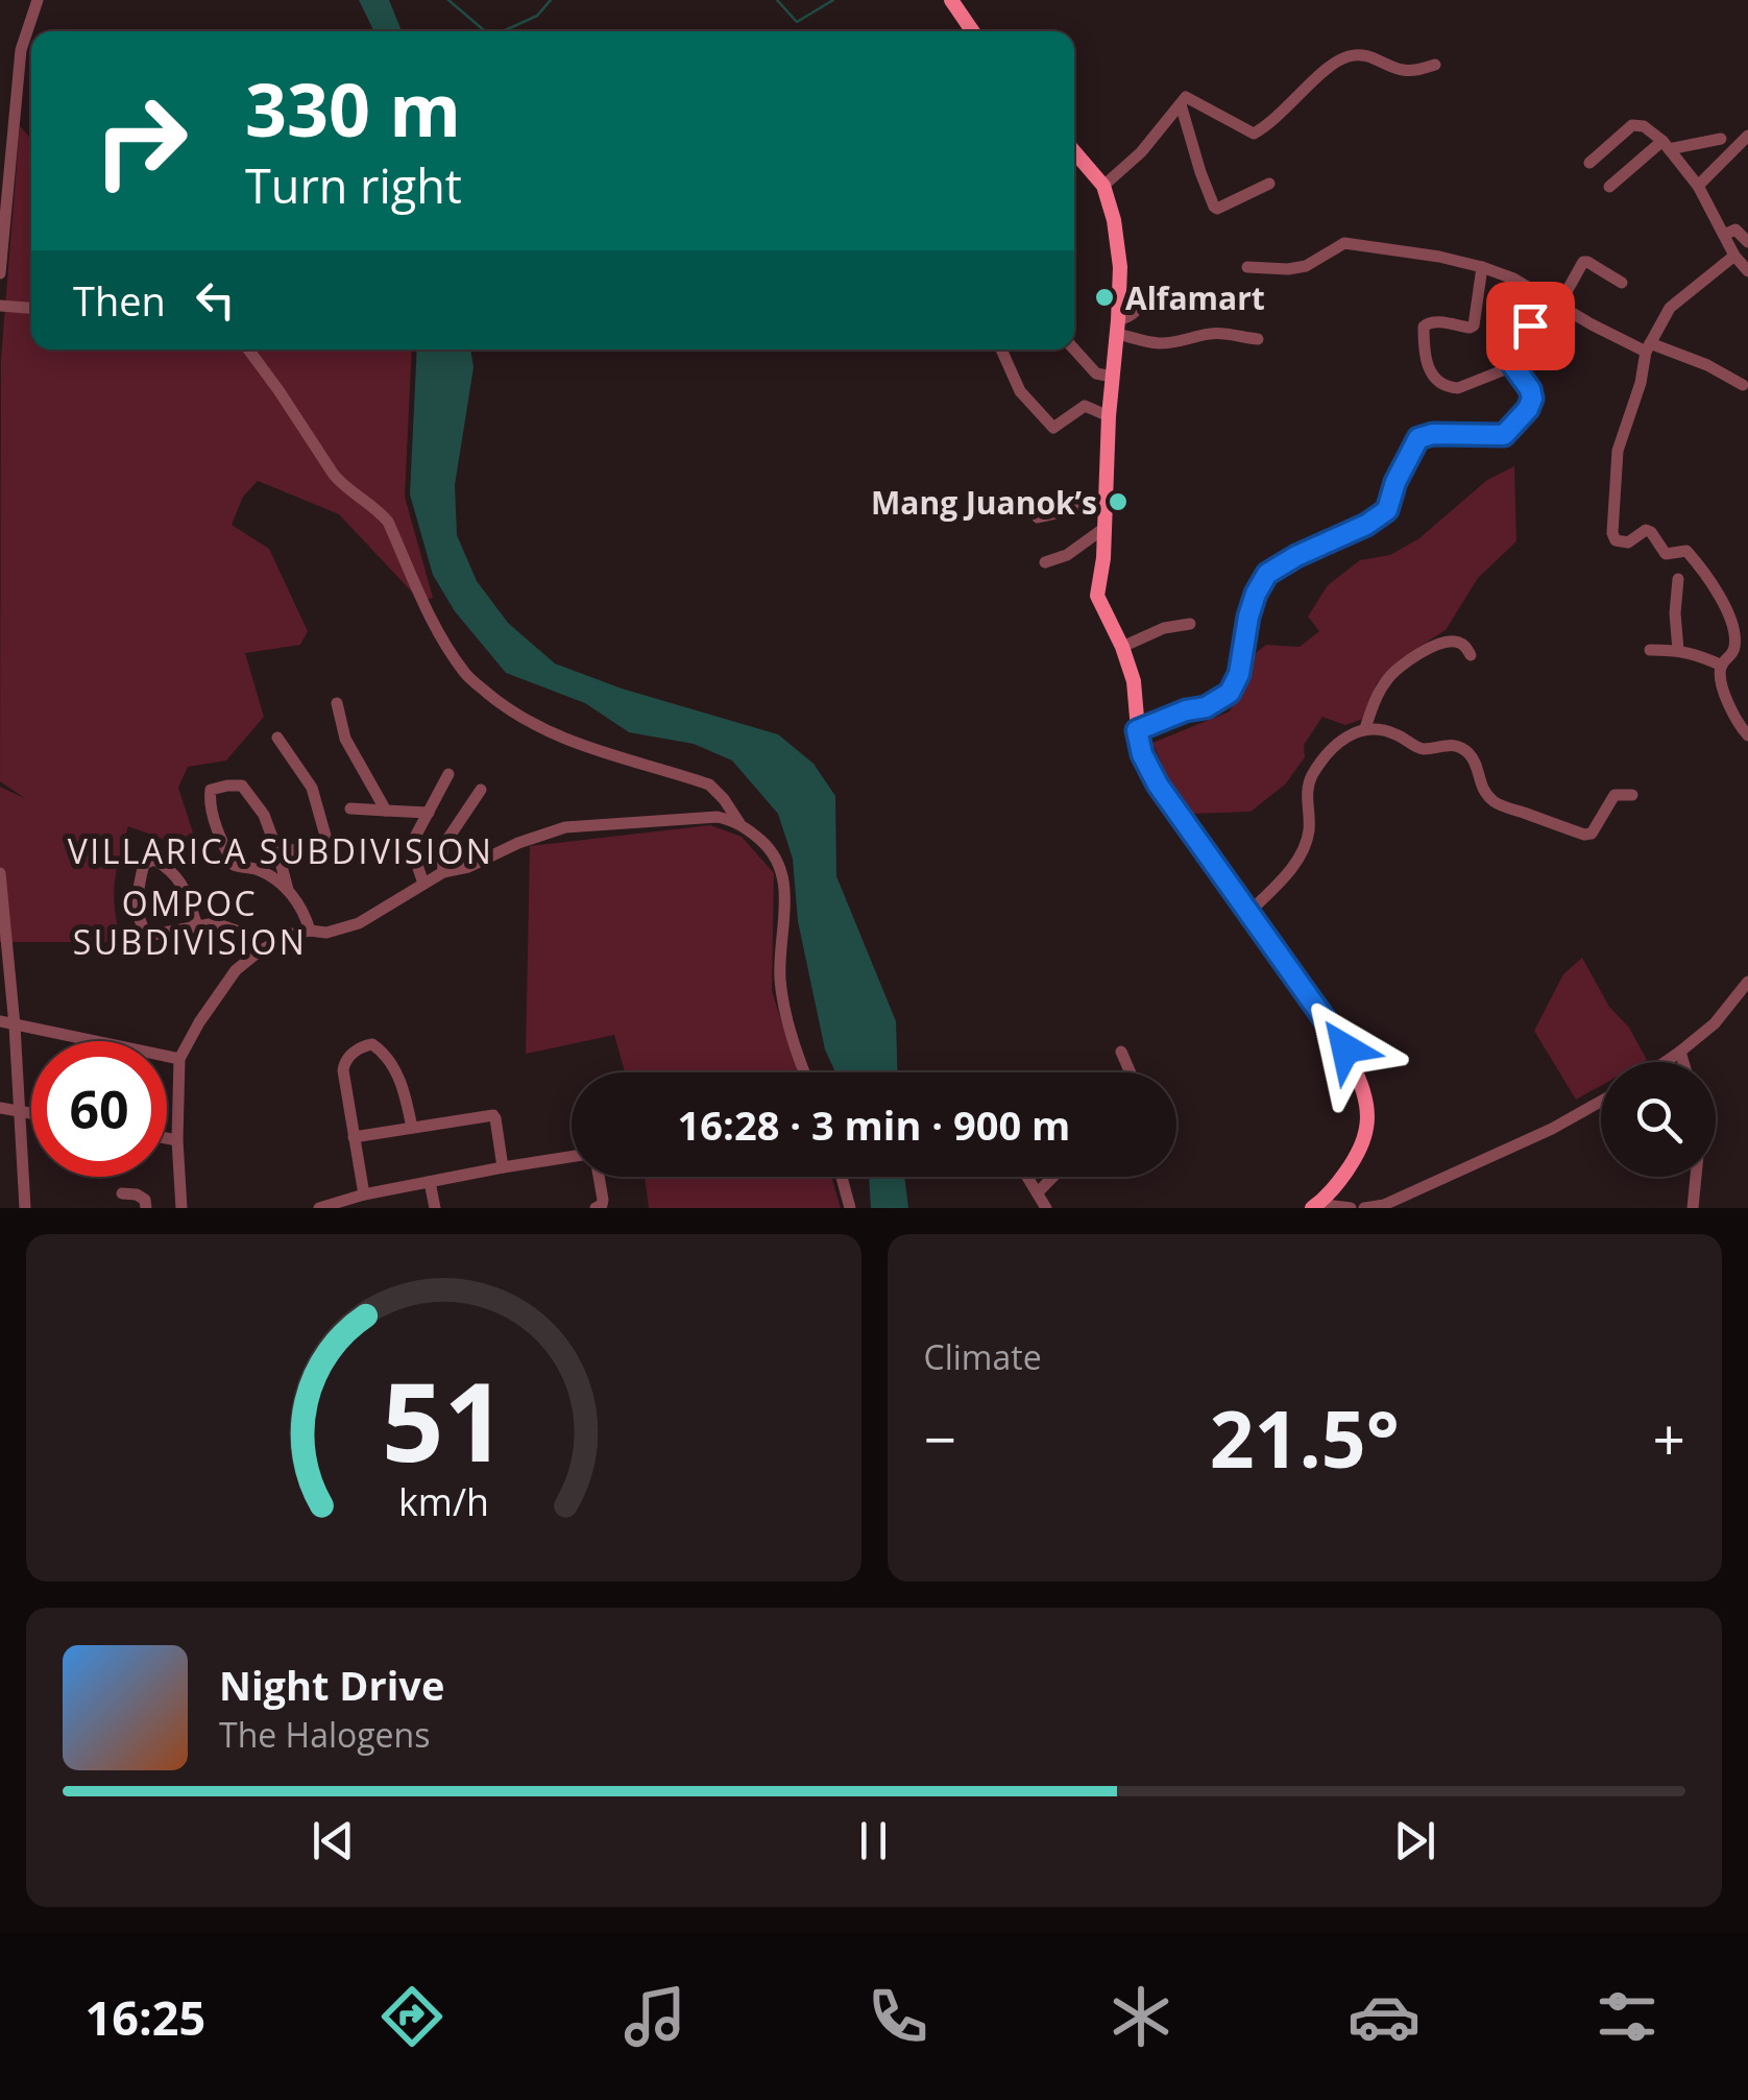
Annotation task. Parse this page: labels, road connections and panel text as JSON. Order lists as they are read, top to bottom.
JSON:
{
  "districts": ["VILLARICA SUBDIVISION", "OMPOC SUBDIVISION"],
  "places": ["Alfamart", "Mang Juanok’s"],
  "page": {
    "turn": ["330 m", "Turn right"],
    "then": "Then",
    "limit": "60",
    "trip": "16:28 · 3 min · 900 m",
    "tile": "Climate",
    "heat": ["−", "21.5°", "+"],
    "song": ["Night Drive", "The Halogens"],
    "tabs": "16:25",
    "gauge": ["51", "km/h"]
  }
}
